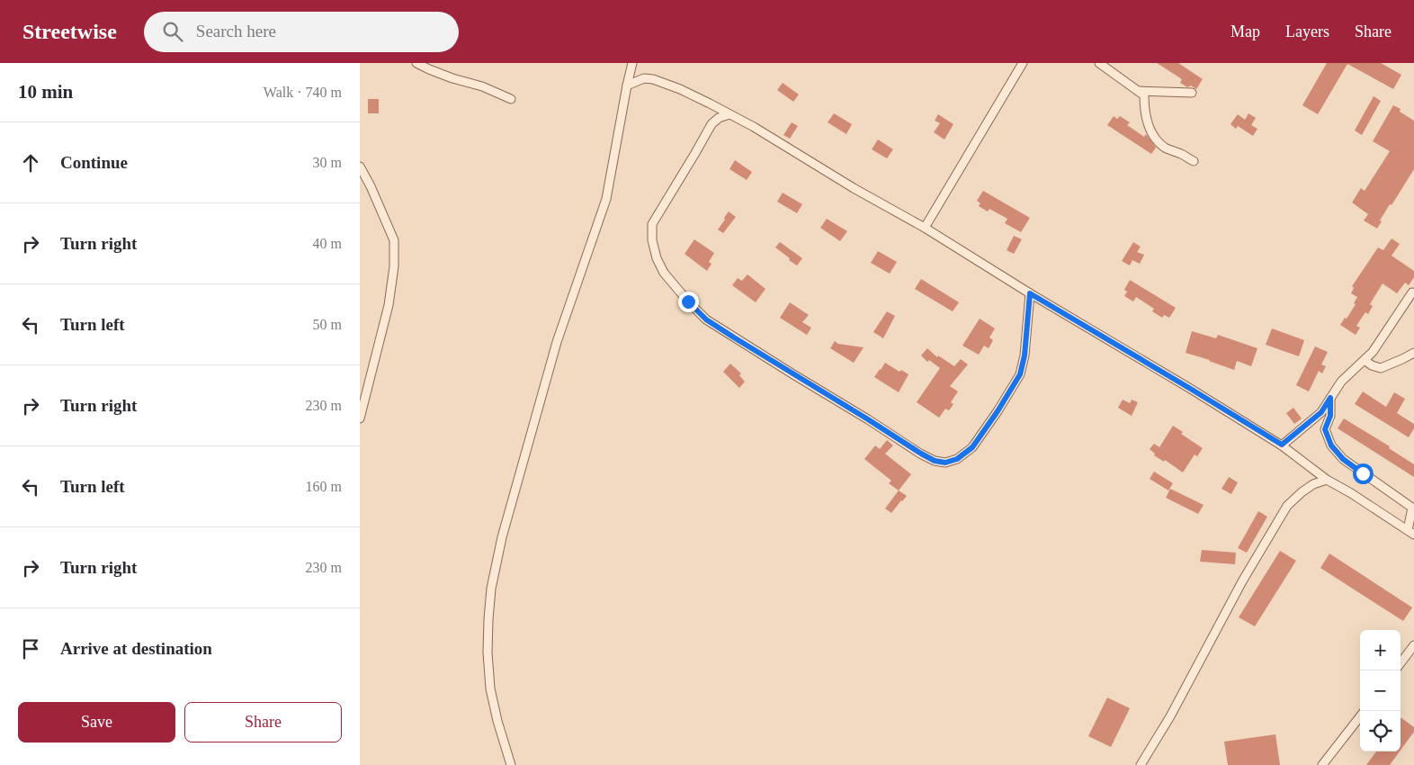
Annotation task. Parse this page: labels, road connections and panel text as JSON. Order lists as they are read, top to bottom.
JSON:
{
  "page": {
    "header": "Streetwise",
    "search": "Search here",
    "nav": ["Map", "Layers", "Share"],
    "heading": ["10 min", "Walk · 740 m"],
    "list": [
      ["Continue", "30 m"],
      ["Turn right", "40 m"],
      ["Turn left", "50 m"],
      ["Turn right", "230 m"],
      ["Turn left", "160 m"],
      ["Turn right", "230 m"],
      "Arrive at destination"
    ],
    "map_buttons": ["+", "−"],
    "buttons": ["Save", "Share"]
  }
}
